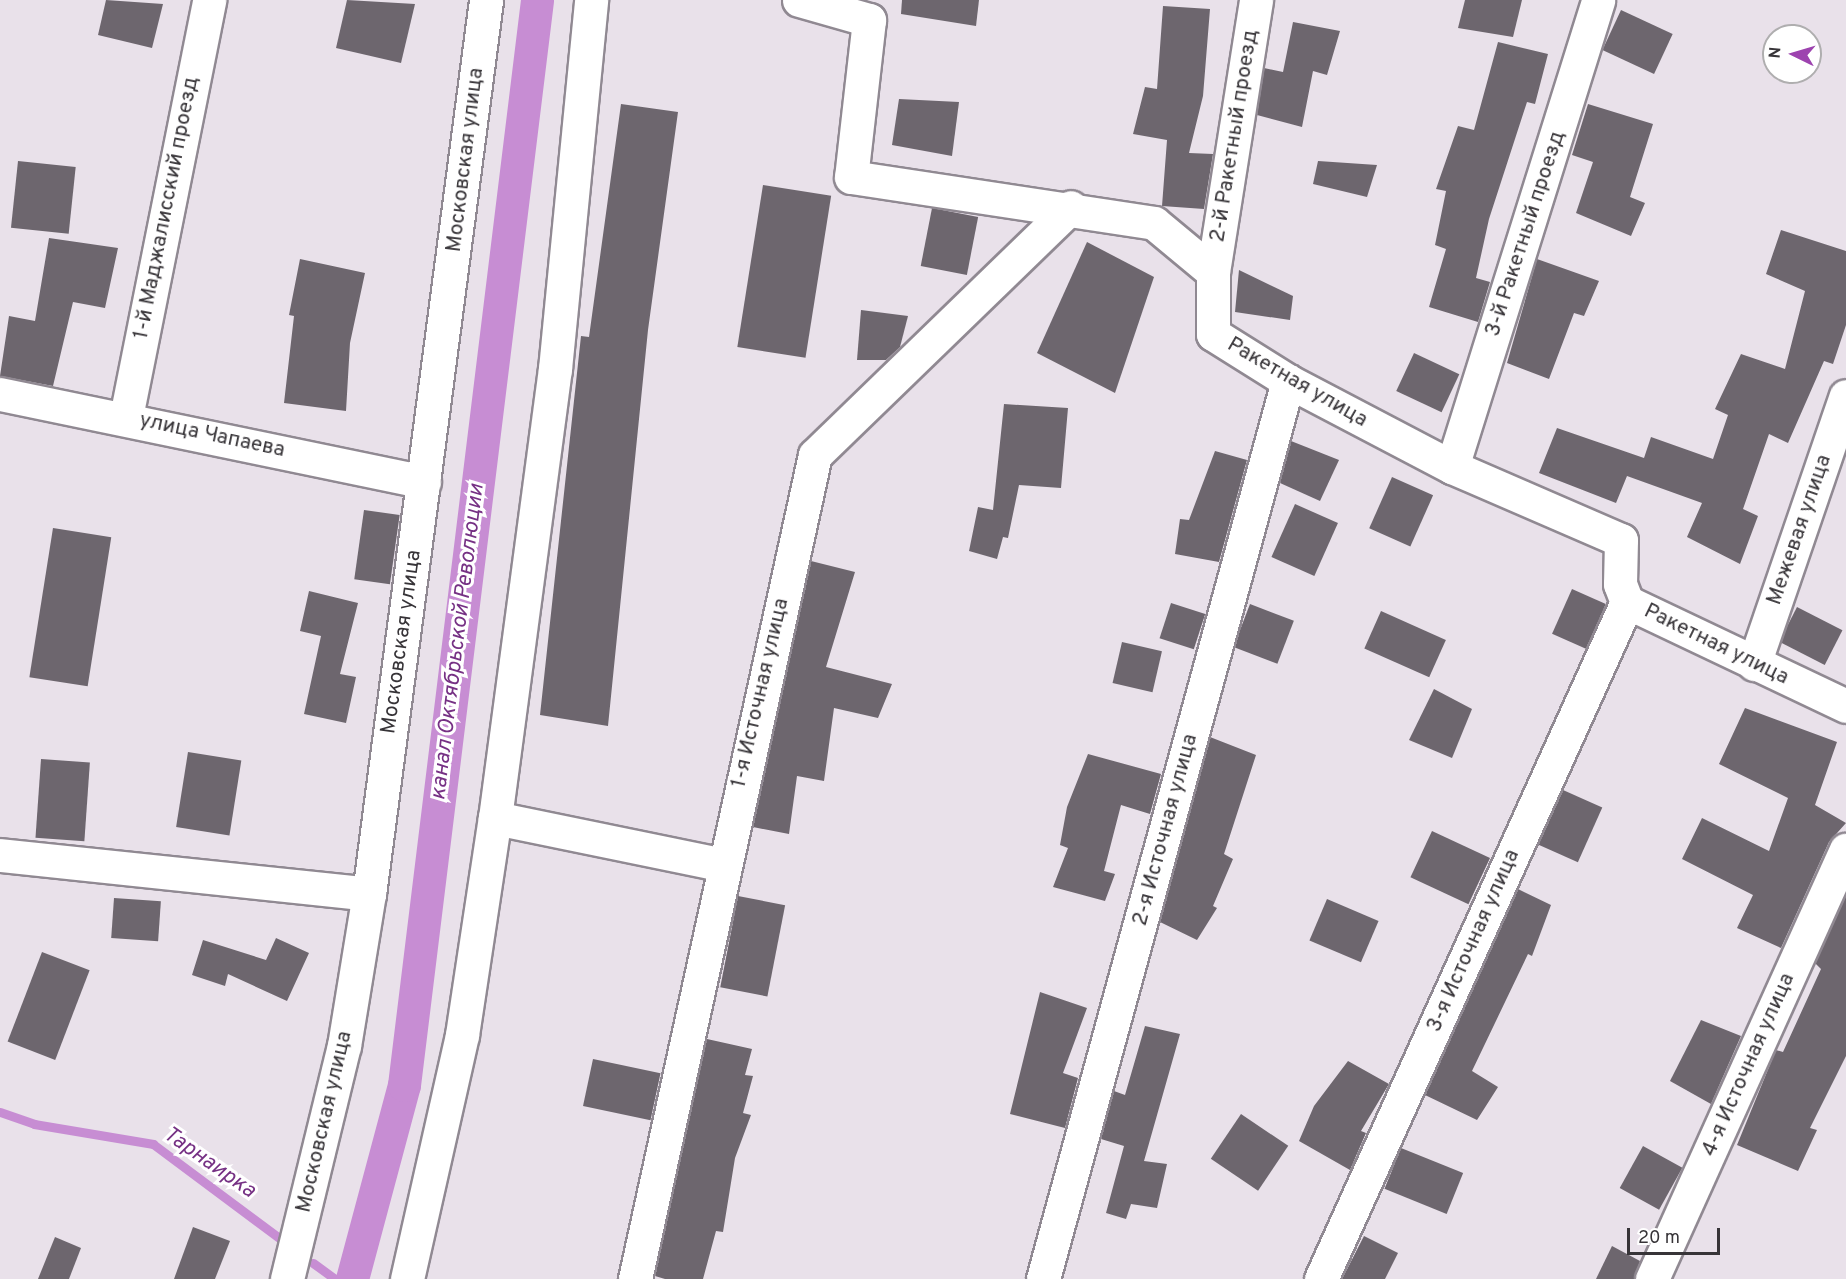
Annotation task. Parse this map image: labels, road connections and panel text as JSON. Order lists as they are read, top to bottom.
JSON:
{
  "streets": {
    "street": [
      "2-й Ракетный проезд",
      "Московская улица",
      "1-й Маджалисский проезд",
      "3-й Ракетный проезд",
      "Ракетная улица",
      "улица Чапаева",
      "Межевая улица",
      "1-я Источная улица",
      "2-я Источная улица",
      "3-я Источная улица",
      "4-я Источная улица"
    ]
  },
  "crossings": [
    ["2-й Ракетный проезд", "Ракетная улица"],
    ["Московская улица", "улица Чапаева"],
    ["1-й Маджалисский проезд", "улица Чапаева"],
    ["3-й Ракетный проезд", "Ракетная улица"],
    ["Ракетная улица", "Межевая улица"],
    ["Ракетная улица", "2-я Источная улица"],
    ["Ракетная улица", "3-я Источная улица"]
  ],
  "water": ["канал Октябрьской Революции", "Тарнаирка"],
  "scale_bar": "20 m",
  "north": "left"
}
